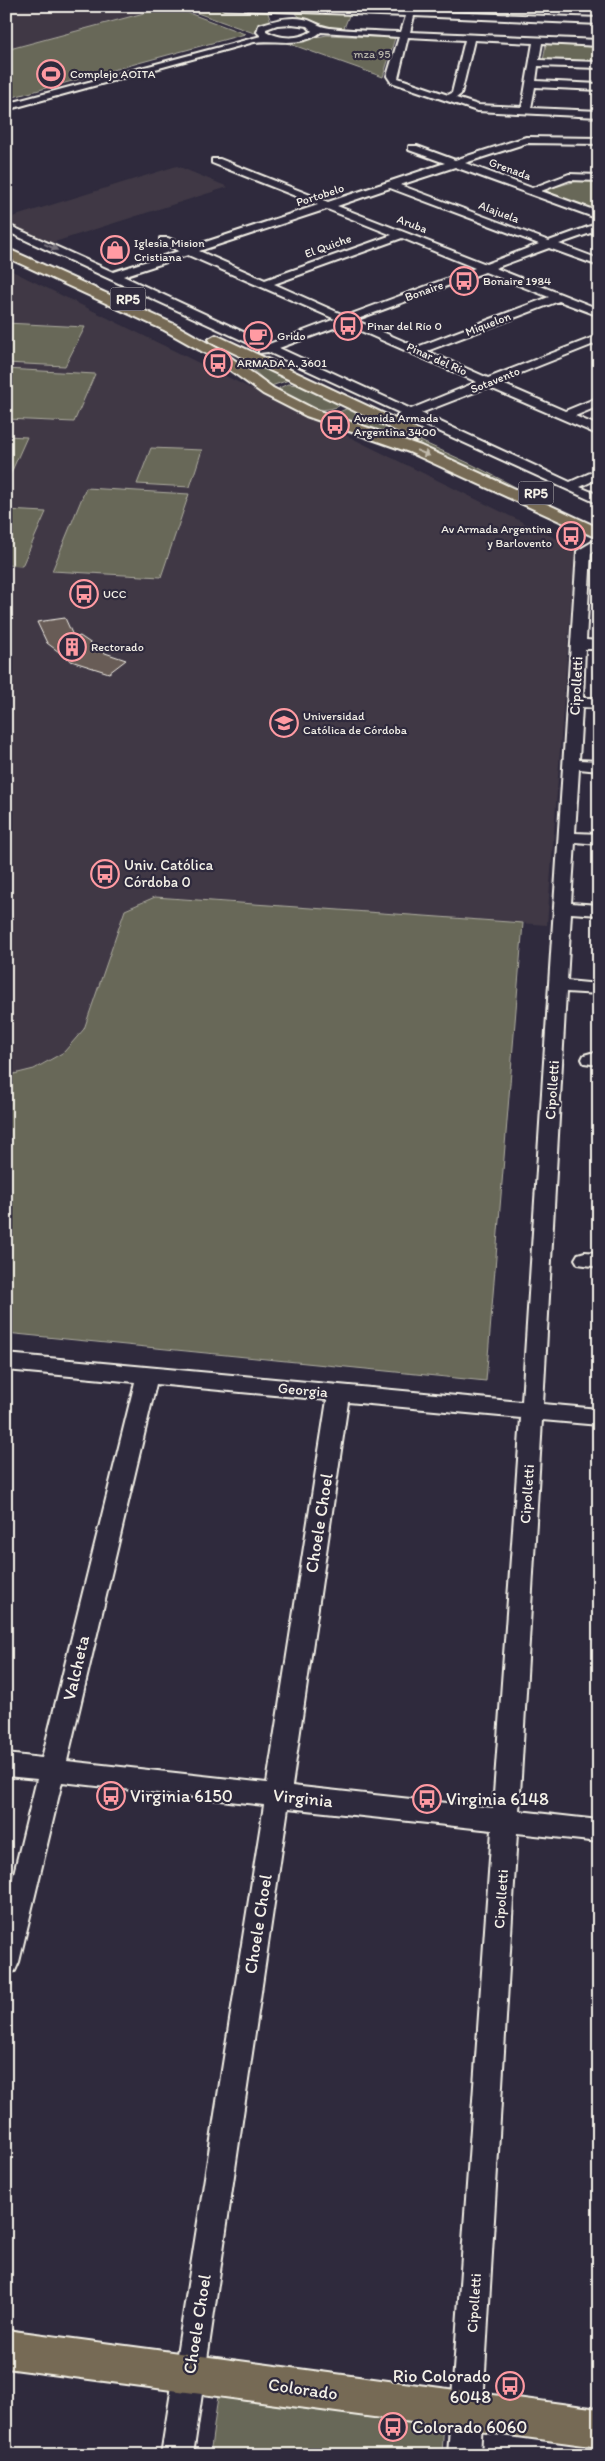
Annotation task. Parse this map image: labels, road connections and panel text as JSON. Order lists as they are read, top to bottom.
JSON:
{
  "streets": {
    "main road": ["RP5", "Colorado"],
    "street": [
      "Grenada",
      "Portobelo",
      "Alajuela",
      "Aruba",
      "El Quiche",
      "Bonaire",
      "Miquelon",
      "Pinar del Río",
      "Sotavento",
      "Cipolletti",
      "Georgia",
      "Choele Choel",
      "Valcheta",
      "Virginia"
    ]
  },
  "crossings": [
    ["Grenada", "Portobelo"],
    ["Portobelo", "Alajuela"],
    ["Portobelo", "Aruba"],
    ["Portobelo", "Pinar del Río"],
    ["Alajuela", "Bonaire"],
    ["Aruba", "El Quiche"],
    ["Aruba", "Bonaire"],
    ["Aruba", "Miquelon"],
    ["El Quiche", "Pinar del Río"],
    ["Bonaire", "RP5"],
    ["Bonaire", "Pinar del Río"],
    ["RP5", "Sotavento"],
    ["Miquelon", "Pinar del Río"],
    ["Pinar del Río", "Sotavento"],
    ["Cipolletti", "Georgia"],
    ["Cipolletti", "Virginia"],
    ["Cipolletti", "Colorado"],
    ["Georgia", "Choele Choel"],
    ["Georgia", "Valcheta"],
    ["Choele Choel", "Virginia"],
    ["Choele Choel", "Colorado"],
    ["Valcheta", "Virginia"]
  ],
  "parks": ["mza 95"],
  "places": {
    "sports": ["Complejo AOITA"],
    "shop": ["Iglesia Mision Cristiana"],
    "bus stop": [
      "Bonaire 1984",
      "Pinar del Río 0",
      "ARMADA A. 3601",
      "Avenida Armada Argentina 3400",
      "Av Armada Argentina y Barlovento",
      "UCC",
      "Univ. Católica Córdoba 0",
      "Virginia 6150",
      "Virginia 6148",
      "Rio Colorado 6048",
      "Colorado 6060"
    ],
    "cafe": ["Grido"],
    "building": ["Rectorado"],
    "school or university": ["Universidad Católica de Córdoba"]
  }
}
